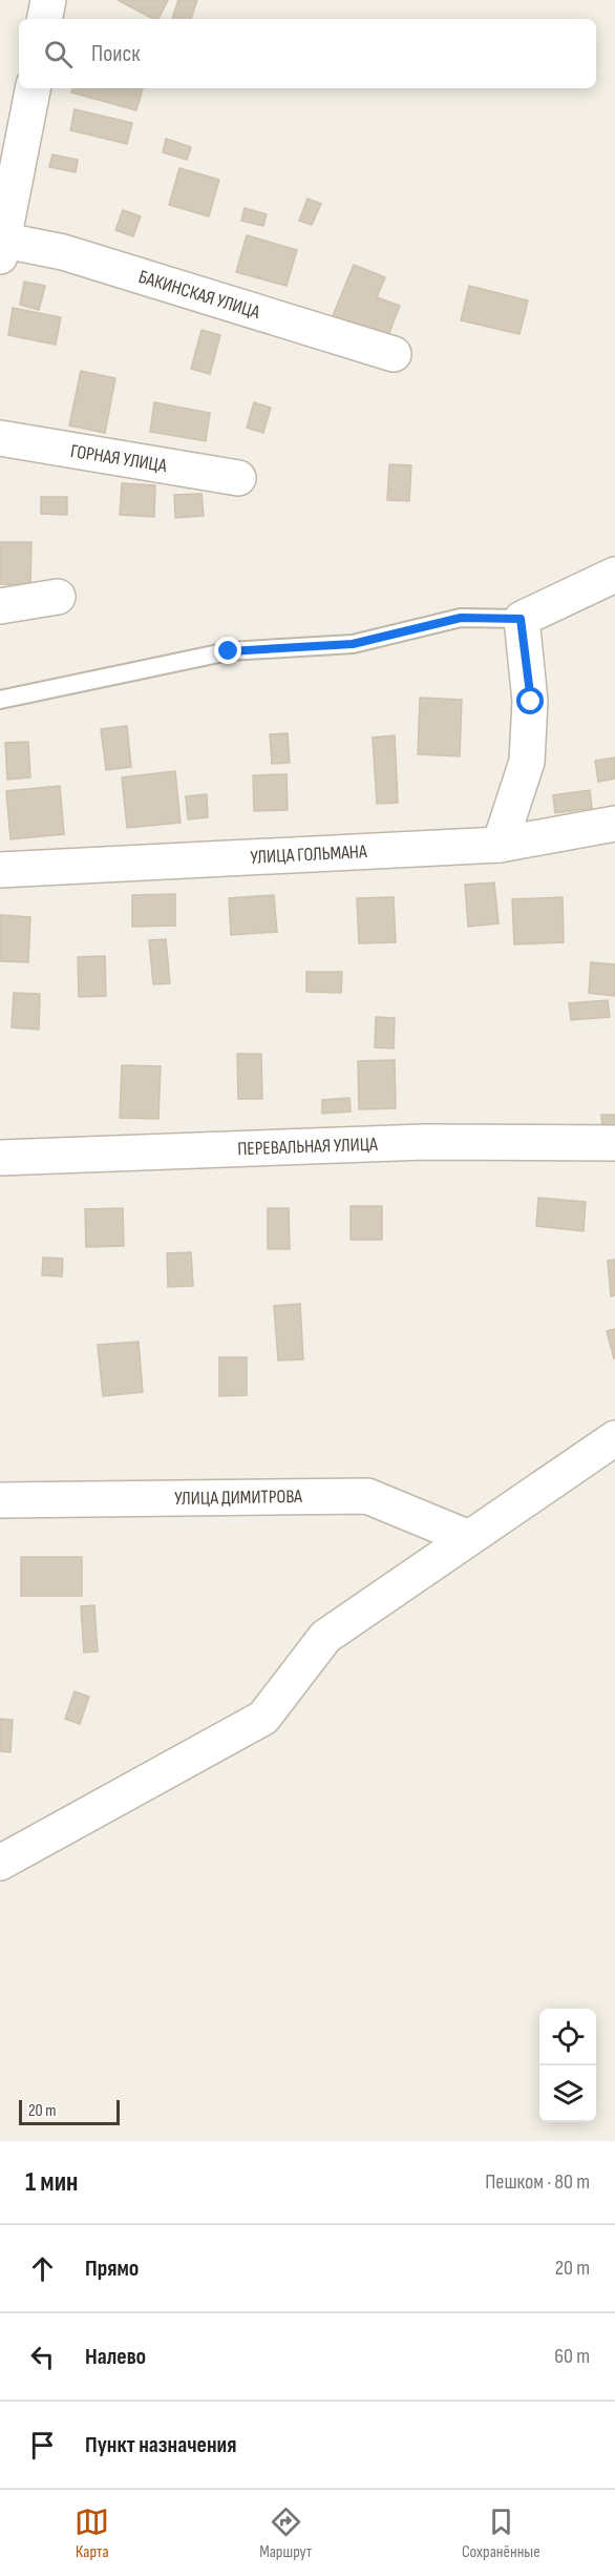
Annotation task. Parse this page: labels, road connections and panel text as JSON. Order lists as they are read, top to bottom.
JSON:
{
  "streets": {
    "street": [
      "БАКИНСКАЯ УЛИЦА",
      "ГОРНАЯ УЛИЦА",
      "УЛИЦА ГОЛЬМАНА",
      "ПЕРЕВАЛЬНАЯ УЛИЦА",
      "УЛИЦА ДИМИТРОВА"
    ]
  },
  "scale_bar": "20 m",
  "page": {
    "search": "Поиск",
    "scale": "20 m",
    "heading": ["1 мин", "Пешком · 80 m"],
    "list": [
      ["Прямо", "20 m"],
      ["Налево", "60 m"],
      "Пункт назначения"
    ],
    "nav": ["Карта", "Маршрут", "Сохранённые"]
  }
}
